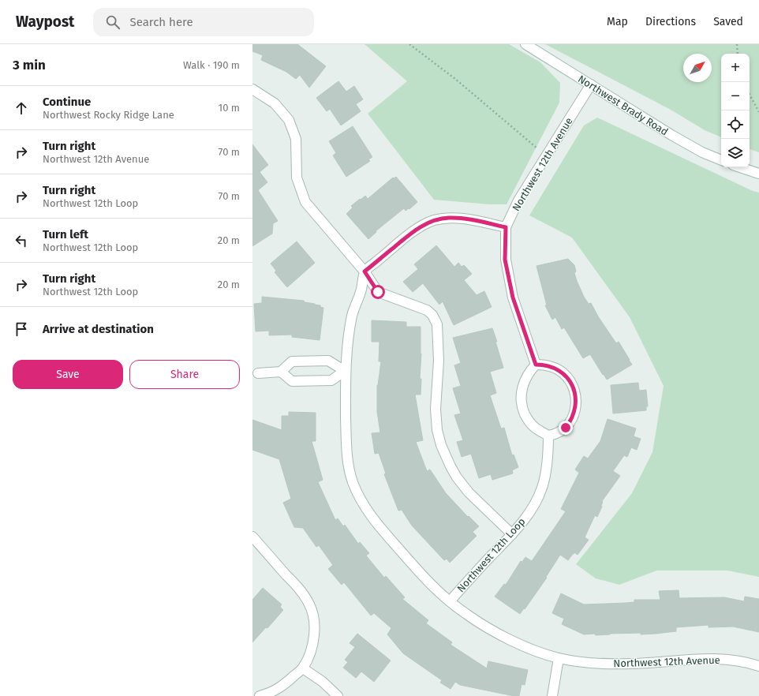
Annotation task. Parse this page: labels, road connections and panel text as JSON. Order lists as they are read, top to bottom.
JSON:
{
  "streets": {
    "street": ["Northwest Brady Road", "Northwest 12th Avenue", "Northwest 12th Loop"]
  },
  "crossings": [
    ["Northwest Brady Road", "Northwest 12th Avenue"],
    ["Northwest 12th Avenue", "Northwest 12th Loop"]
  ],
  "north": "top right",
  "page": {
    "header": "Waypost",
    "search": "Search here",
    "nav": ["Map", "Directions", "Saved"],
    "heading": ["3 min", "Walk · 190 m"],
    "map_buttons": ["+", "−"],
    "list": [
      ["Continue", "Northwest Rocky Ridge Lane", "10 m"],
      ["Turn right", "Northwest 12th Avenue", "70 m"],
      ["Turn right", "Northwest 12th Loop", "70 m"],
      ["Turn left", "Northwest 12th Loop", "20 m"],
      ["Turn right", "Northwest 12th Loop", "20 m"],
      "Arrive at destination"
    ],
    "buttons": ["Save", "Share"]
  }
}
